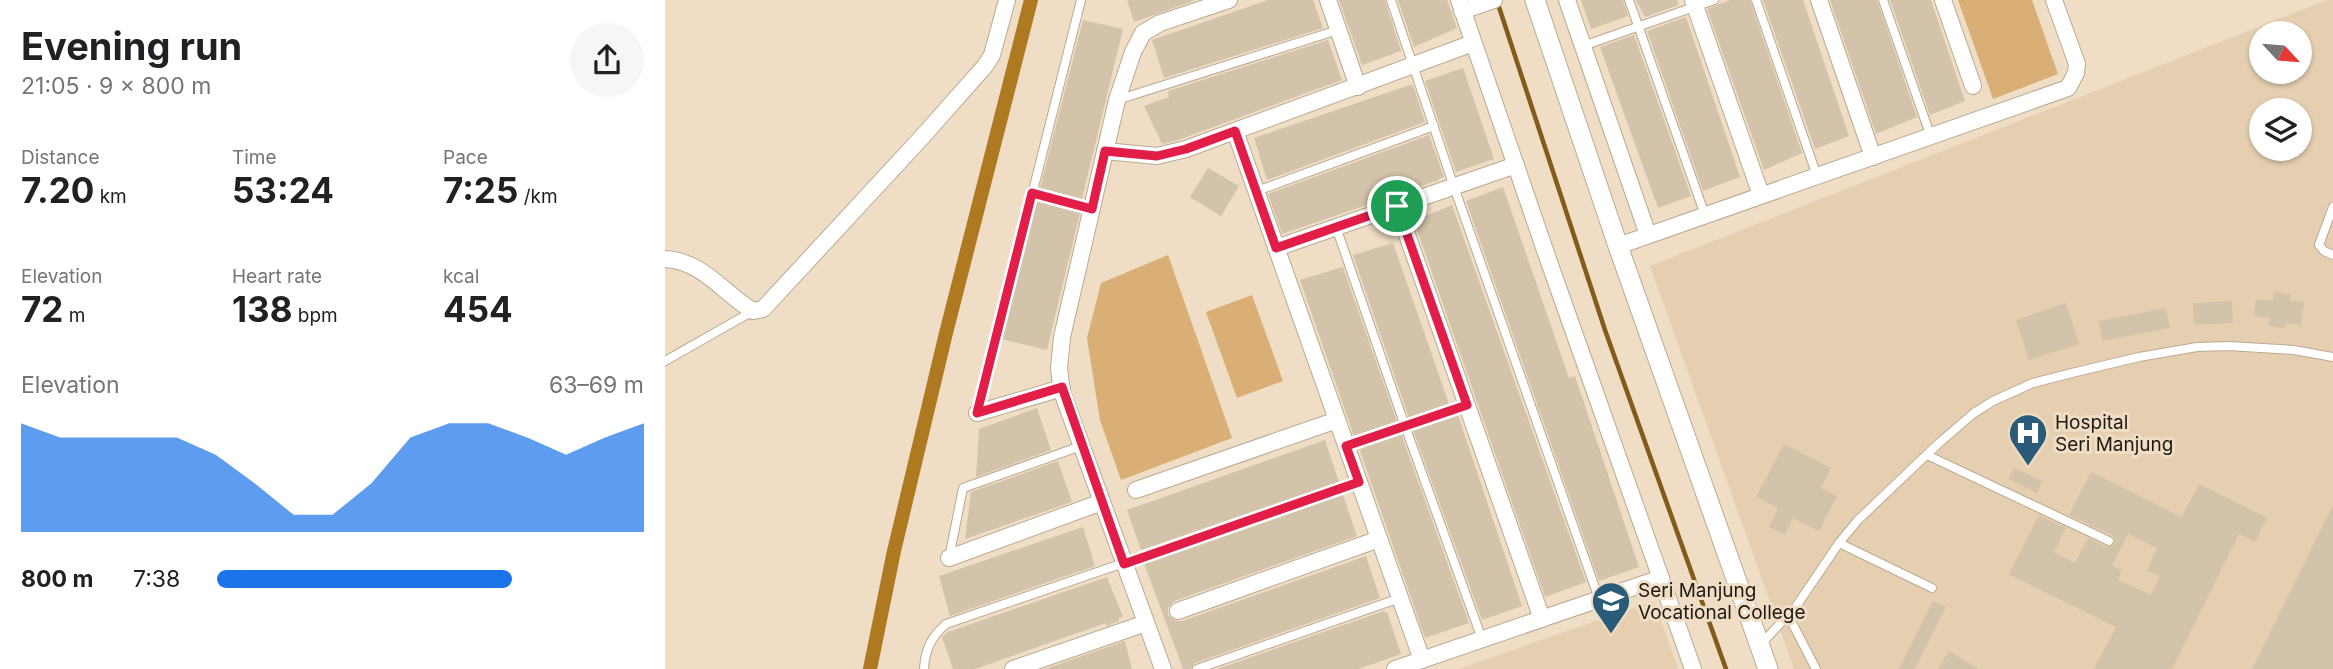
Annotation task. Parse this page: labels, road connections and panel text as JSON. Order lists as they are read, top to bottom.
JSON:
{
  "places": {
    "hospital": ["Hospital Seri Manjung"],
    "school or university": ["Seri Manjung Vocational College"]
  },
  "north": "bottom right",
  "page": {
    "heading": ["Evening run", "21:05 · 9 × 800 m"],
    "stats": [
      ["Distance", "7.20 km"],
      ["Time", "53:24"],
      ["Pace", "7:25 /km"],
      ["Elevation", "72 m"],
      ["Heart rate", "138 bpm"],
      ["kcal", "454"]
    ],
    "chart": ["Elevation", "63–69 m"],
    "list": [
      {
        "name": "800 m",
        "note": "7:38"
      }
    ]
  }
}
